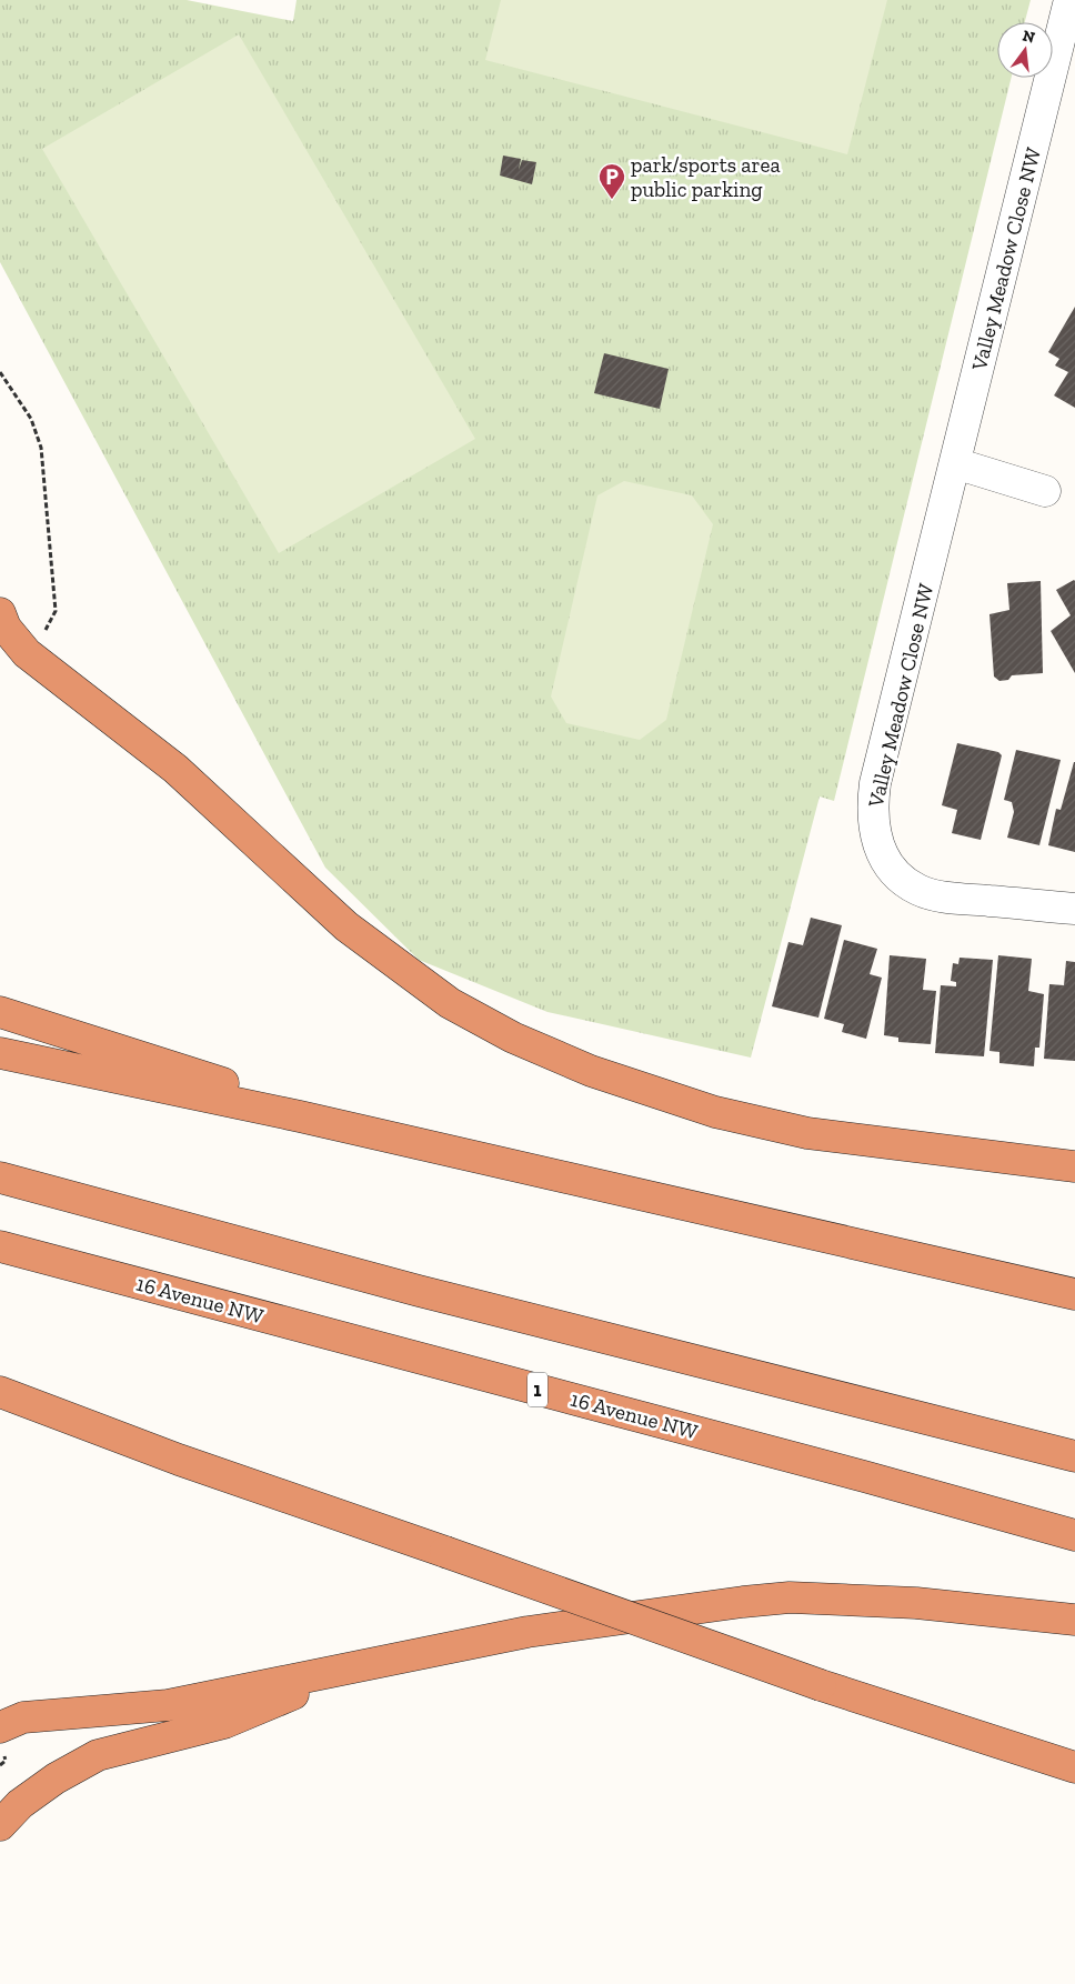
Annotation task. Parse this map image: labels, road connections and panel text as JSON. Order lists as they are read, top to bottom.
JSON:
{
  "streets": {
    "highway": ["16 Avenue NW", "1"],
    "street": ["Valley Meadow Close NW"]
  },
  "places": {
    "parking": ["park/sports area public parking"]
  },
  "north": "top"
}
